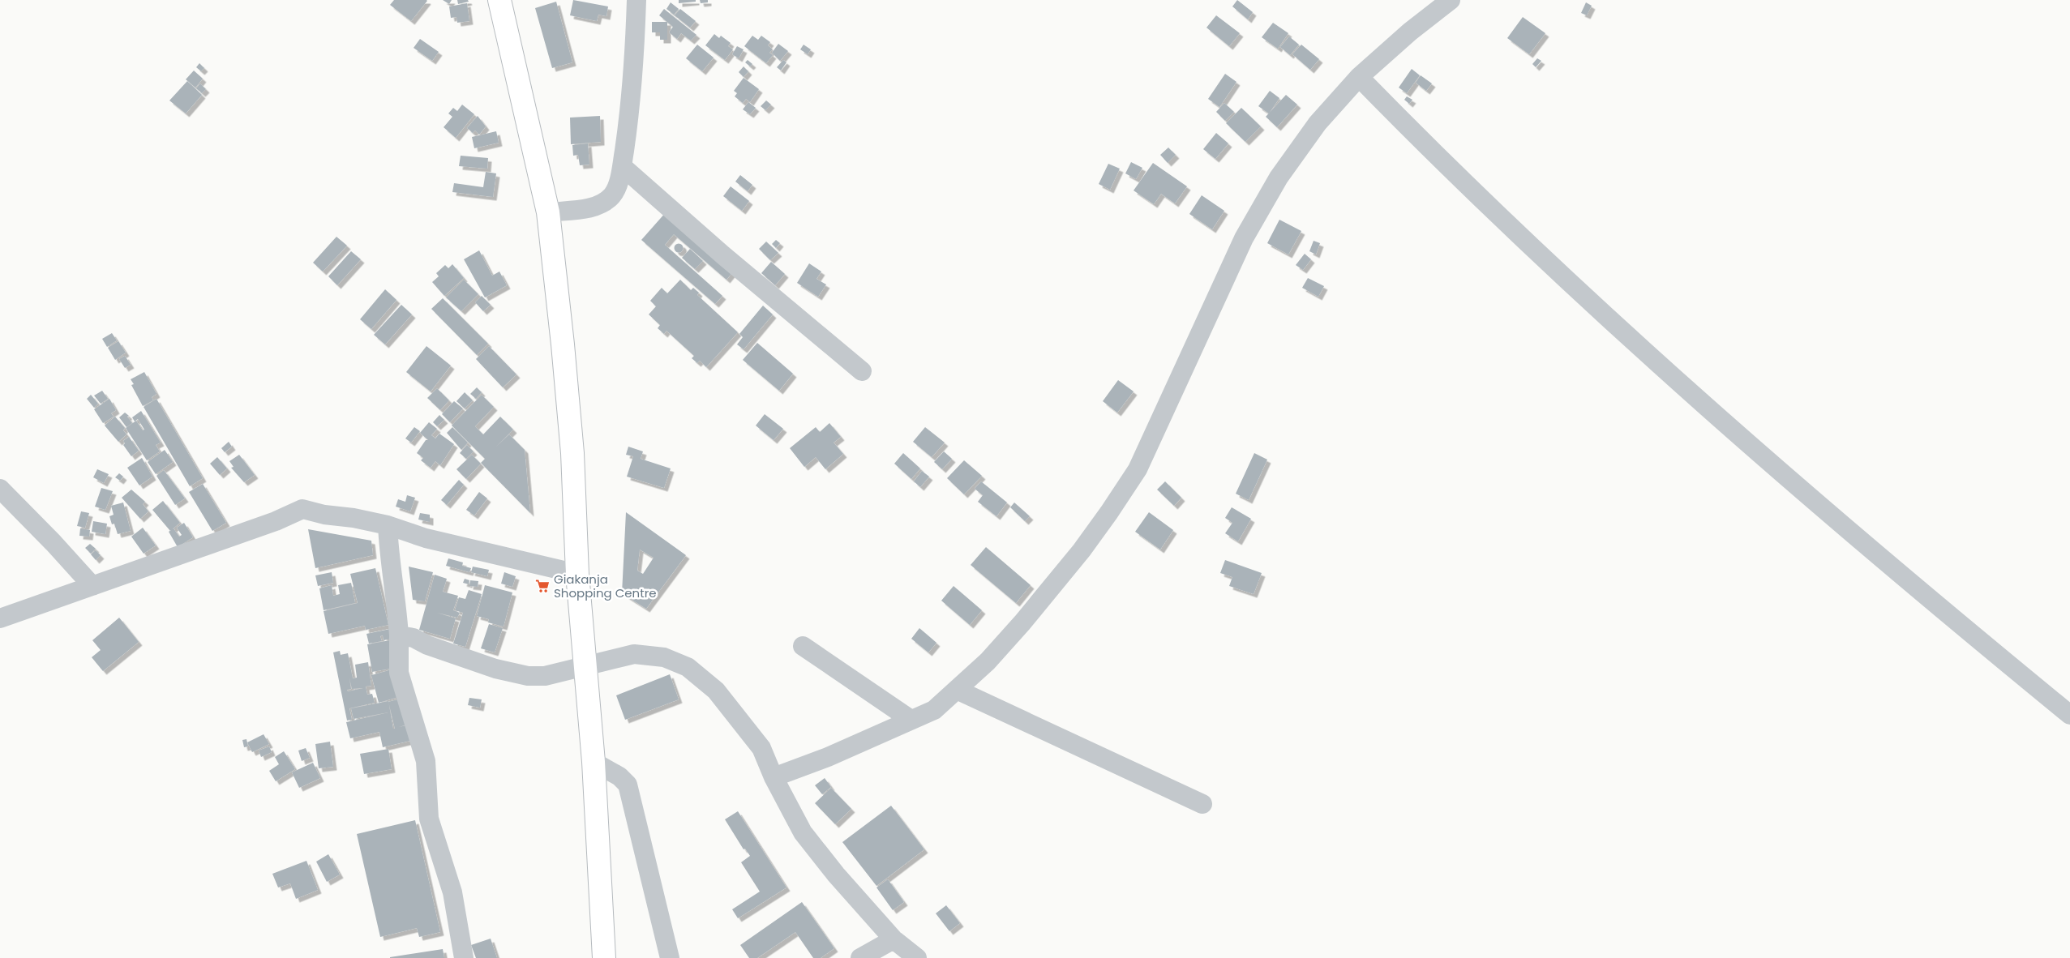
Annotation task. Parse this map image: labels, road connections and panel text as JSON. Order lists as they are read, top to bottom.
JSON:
{
  "places": {
    "supermarket": ["Giakanja Shopping Centre"]
  }
}
